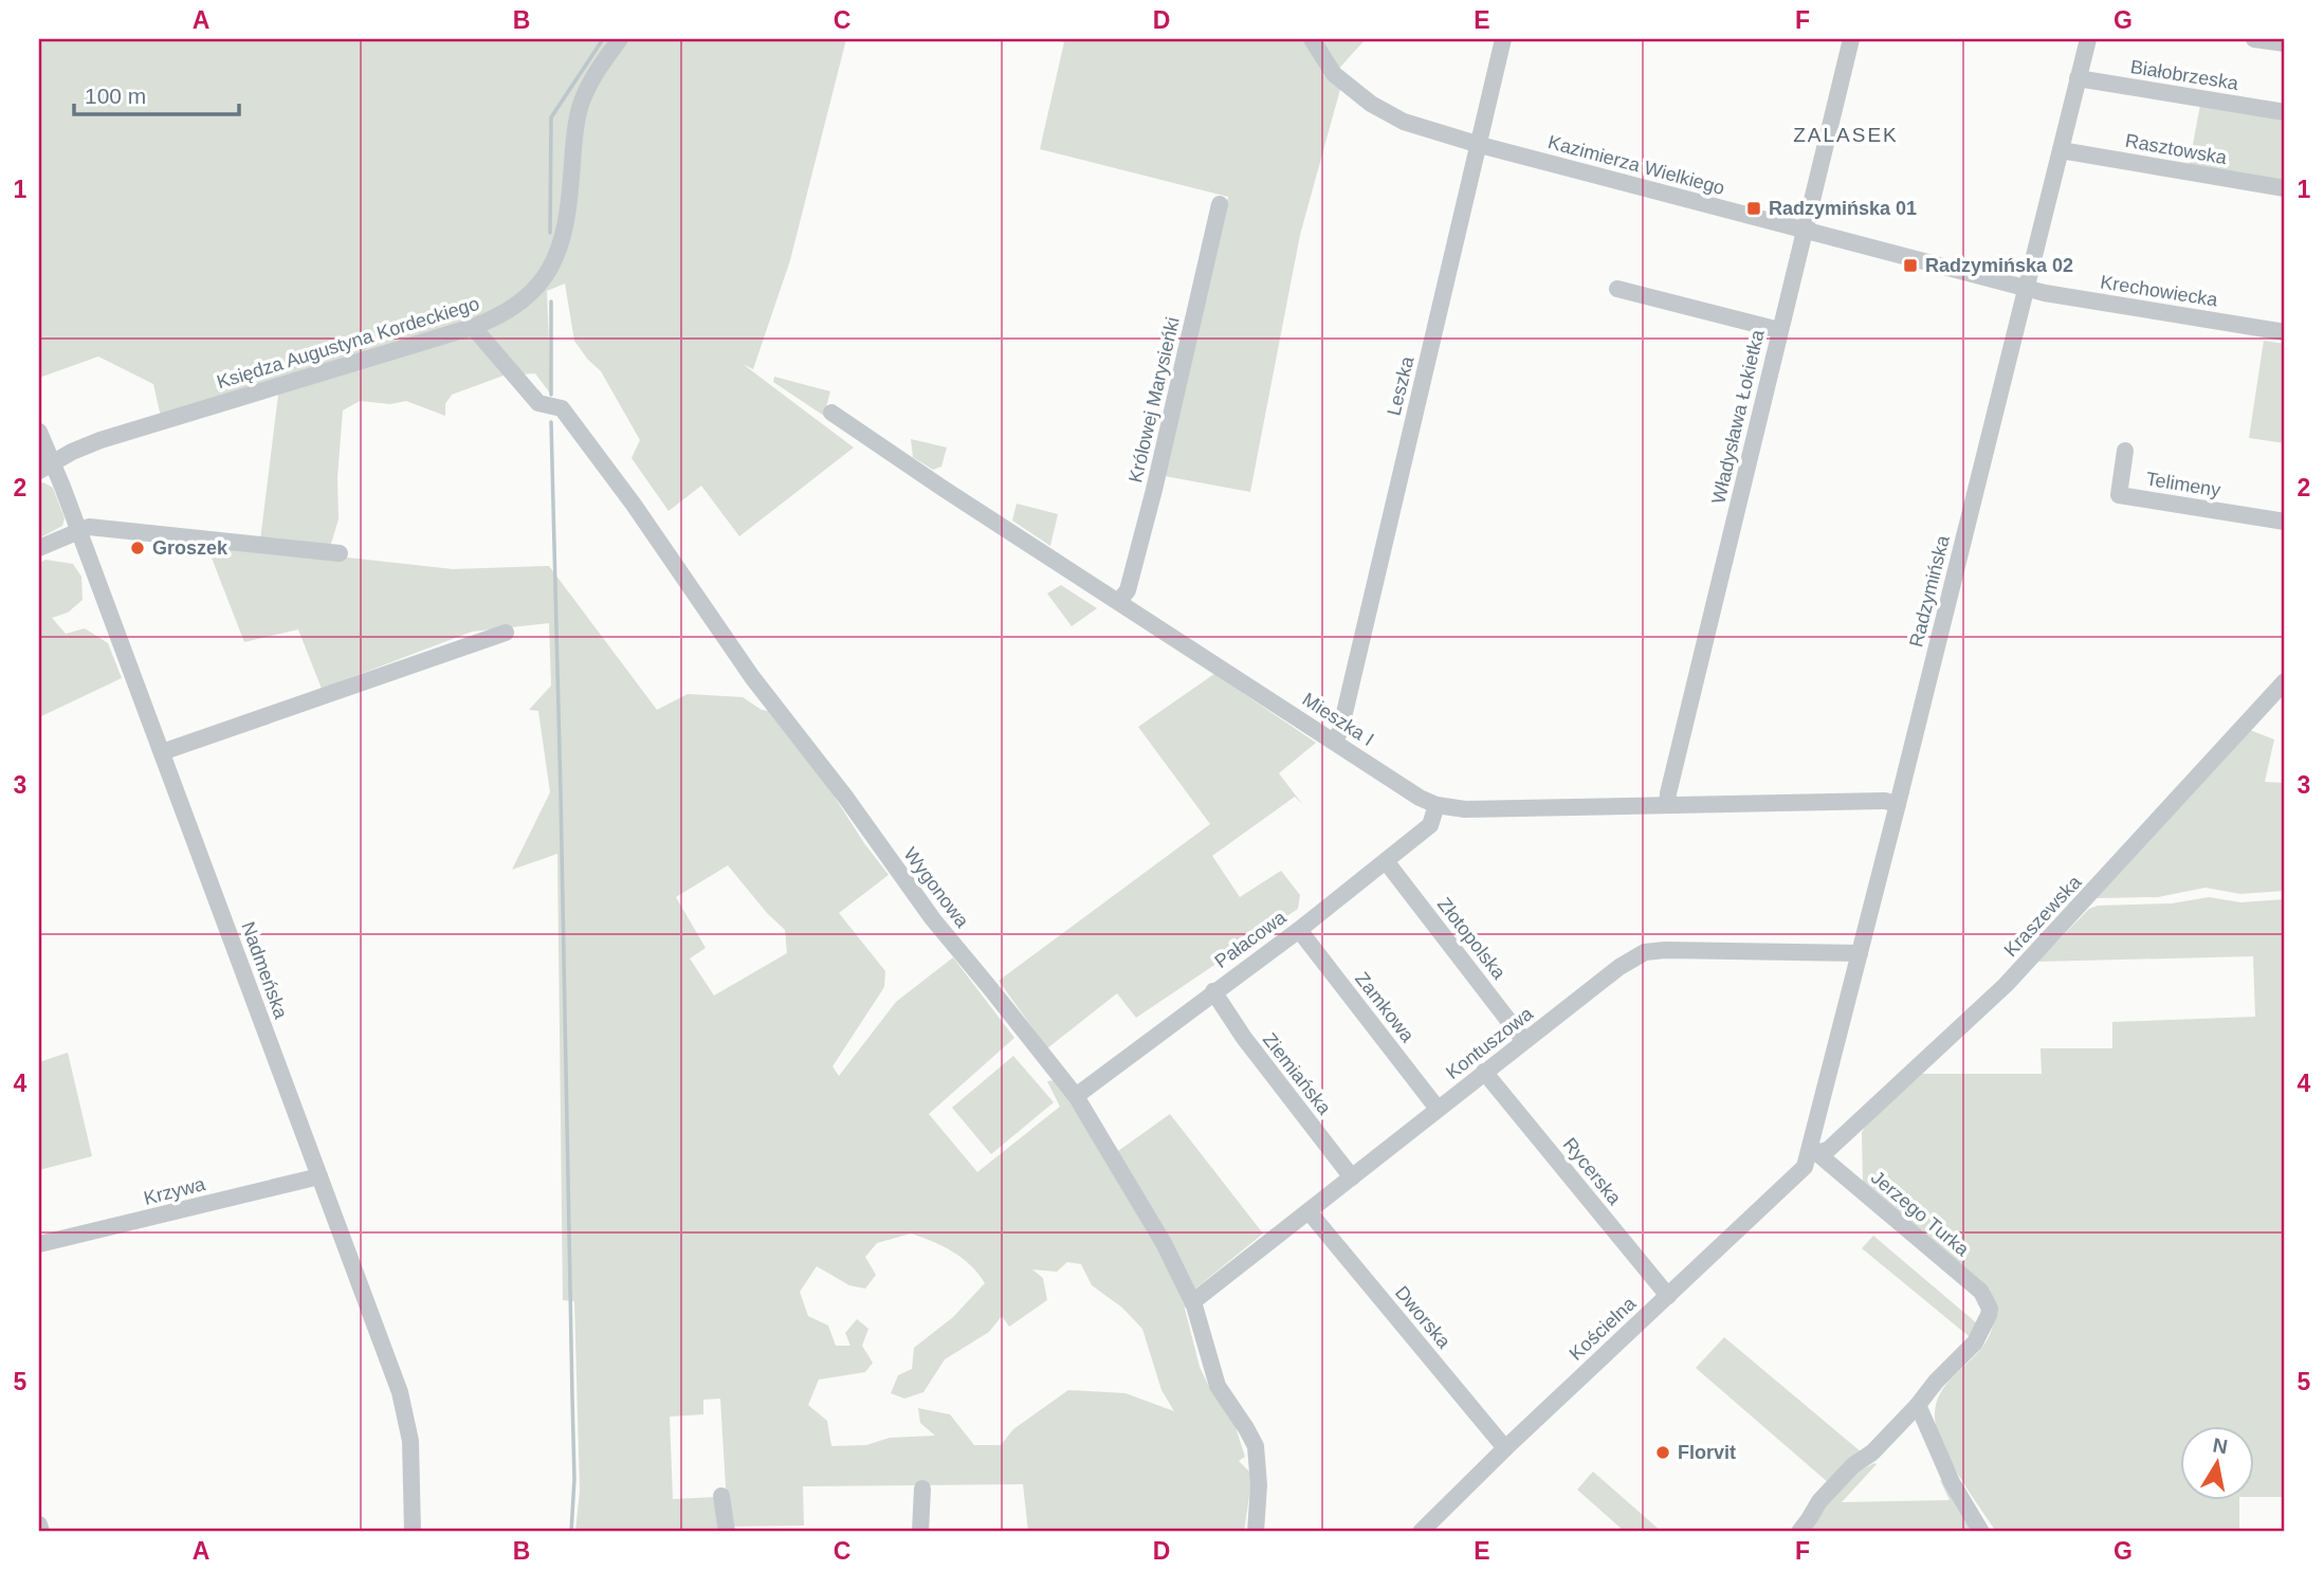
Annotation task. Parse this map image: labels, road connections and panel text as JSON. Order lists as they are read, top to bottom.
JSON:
{
  "streets": {
    "street": [
      "Białobrzeska",
      "Rasztowska",
      "Kazimierza Wielkiego",
      "Krechowiecka",
      "Księdza Augustyna Kordeckiego",
      "Leszka",
      "Królowej Marysieńki",
      "Władysława Łokietka",
      "Telimeny",
      "Radzymińska",
      "Mieszka I",
      "Wygonowa",
      "Kraszewska",
      "Złotopolska",
      "Pałacowa",
      "Nadmeńska",
      "Zamkowa",
      "Kontuszowa",
      "Ziemiańska",
      "Rycerska",
      "Krzywa",
      "Jerzego Turka",
      "Dworska",
      "Kościelna"
    ]
  },
  "crossings": [
    ["Białobrzeska", "Radzymińska"],
    ["Rasztowska", "Radzymińska"],
    ["Kazimierza Wielkiego", "Krechowiecka"],
    ["Kazimierza Wielkiego", "Leszka"],
    ["Kazimierza Wielkiego", "Władysława Łokietka"],
    ["Kazimierza Wielkiego", "Radzymińska"],
    ["Krechowiecka", "Radzymińska"],
    ["Księdza Augustyna Kordeckiego", "Wygonowa"],
    ["Księdza Augustyna Kordeckiego", "Nadmeńska"],
    ["Leszka", "Mieszka I"],
    ["Królowej Marysieńki", "Mieszka I"],
    ["Władysława Łokietka", "Mieszka I"],
    ["Radzymińska", "Mieszka I"],
    ["Radzymińska", "Kraszewska"],
    ["Radzymińska", "Kontuszowa"],
    ["Radzymińska", "Jerzego Turka"],
    ["Radzymińska", "Kościelna"],
    ["Mieszka I", "Pałacowa"],
    ["Wygonowa", "Pałacowa"],
    ["Wygonowa", "Kontuszowa"],
    ["Kraszewska", "Jerzego Turka"],
    ["Kraszewska", "Kościelna"],
    ["Złotopolska", "Pałacowa"],
    ["Złotopolska", "Kontuszowa"],
    ["Pałacowa", "Zamkowa"],
    ["Pałacowa", "Ziemiańska"],
    ["Nadmeńska", "Krzywa"],
    ["Zamkowa", "Kontuszowa"],
    ["Kontuszowa", "Ziemiańska"],
    ["Kontuszowa", "Rycerska"],
    ["Kontuszowa", "Dworska"],
    ["Rycerska", "Kościelna"],
    ["Jerzego Turka", "Kościelna"],
    ["Dworska", "Kościelna"]
  ],
  "districts": ["ZALASEK"],
  "places": {
    "transit": ["Radzymińska 01", "Radzymińska 02"],
    "other": ["Groszek", "Florvit"]
  },
  "scale_bar": "100 m",
  "north": "top",
  "grid": {
    "columns": [
      "A",
      "B",
      "C",
      "D",
      "E",
      "F",
      "G"
    ],
    "rows": [
      "1",
      "2",
      "3",
      "4",
      "5"
    ]
  }
}
